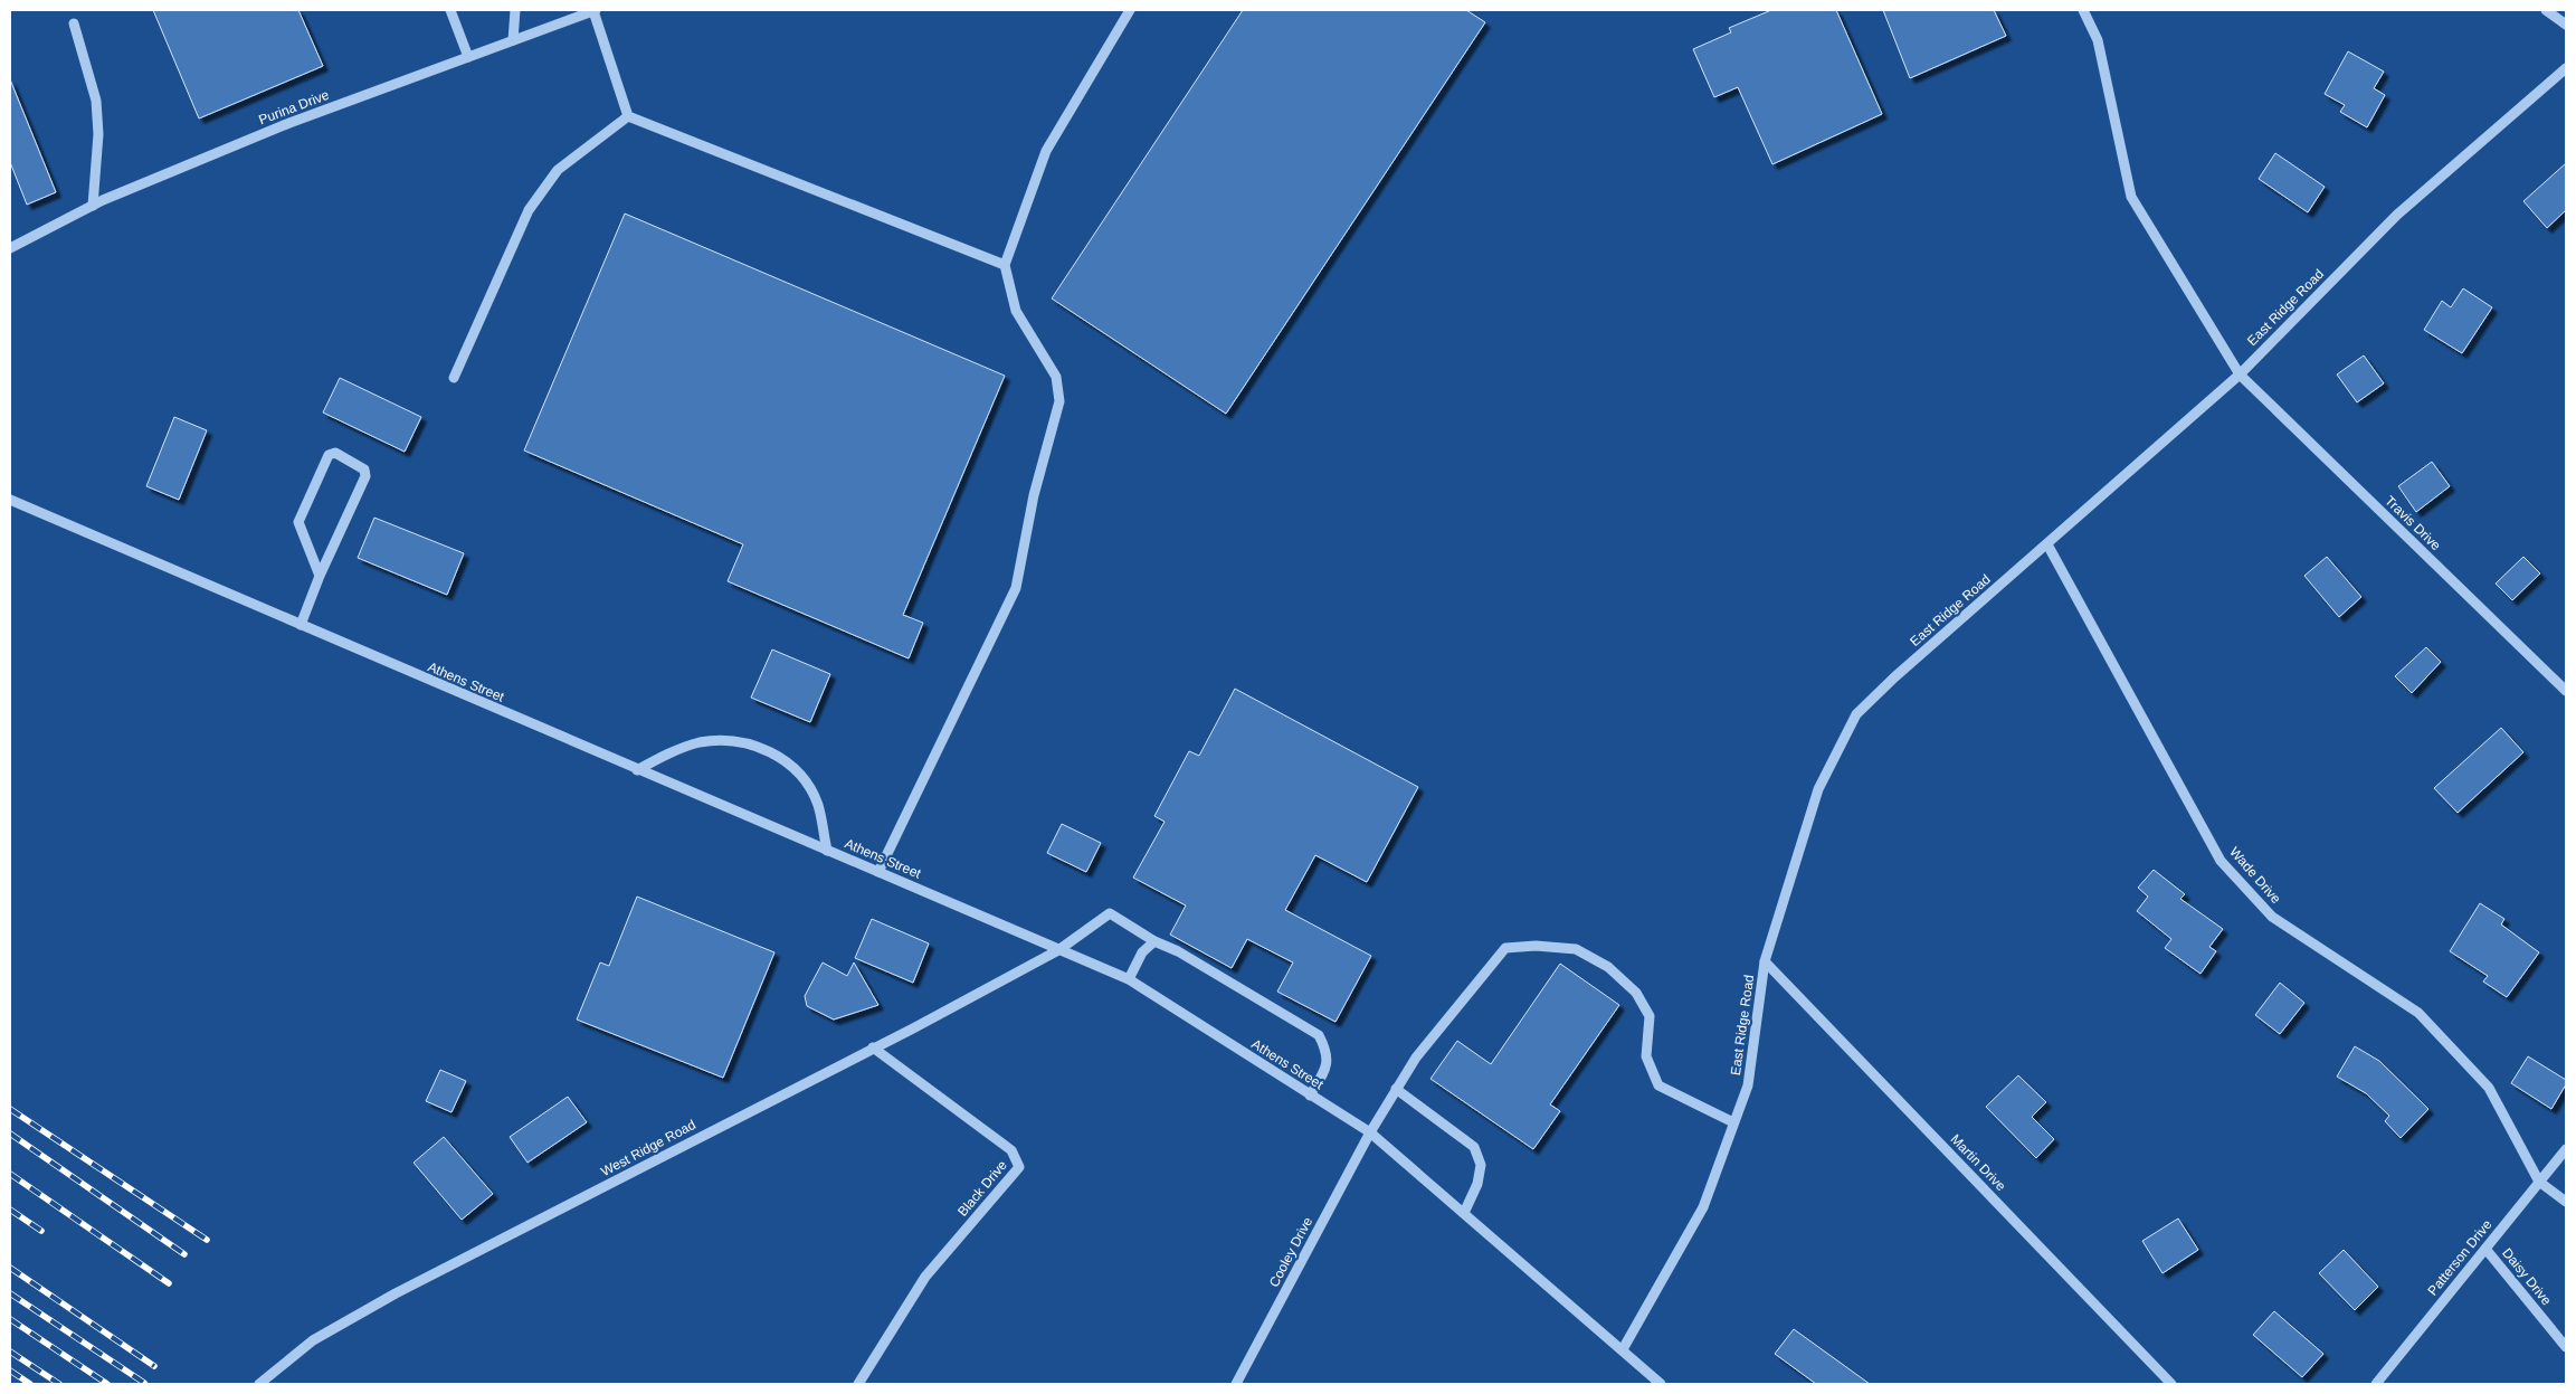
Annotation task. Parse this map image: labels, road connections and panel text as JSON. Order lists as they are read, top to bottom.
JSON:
{
  "streets": {
    "street": [
      "Purina Drive",
      "East Ridge Road",
      "Travis Drive",
      "Athens Street",
      "Wade Drive",
      "West Ridge Road",
      "Martin Drive",
      "Black Drive",
      "Cooley Drive",
      "Patterson Drive",
      "Daisy Drive"
    ]
  },
  "crossings": [
    ["East Ridge Road", "Travis Drive"],
    ["East Ridge Road", "Athens Street"],
    ["East Ridge Road", "Wade Drive"],
    ["East Ridge Road", "Martin Drive"],
    ["East Ridge Road", "Cooley Drive"],
    ["Athens Street", "West Ridge Road"],
    ["Athens Street", "Cooley Drive"],
    ["Wade Drive", "Patterson Drive"],
    ["West Ridge Road", "Black Drive"],
    ["Patterson Drive", "Daisy Drive"]
  ]
}
